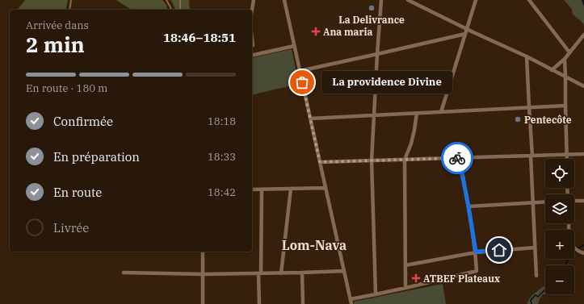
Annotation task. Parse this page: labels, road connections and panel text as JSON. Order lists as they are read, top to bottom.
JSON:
{
  "districts": ["Lom-Nava"],
  "places": {
    "other": ["La Delivrance", "La providence Divine", "Pentecôte"],
    "health": ["Ana maria", "ATBEF Plateaux"]
  },
  "page": {
    "heading": ["2 min", "Arrivée dans", "18:46–18:51"],
    "bar": "En route · 180 m",
    "bubble": "La providence Divine",
    "list": [
      ["Confirmée", "18:18"],
      ["En préparation", "18:33"],
      ["En route", "18:42"],
      "Livrée"
    ],
    "map_buttons": ["+", "−"]
  }
}
